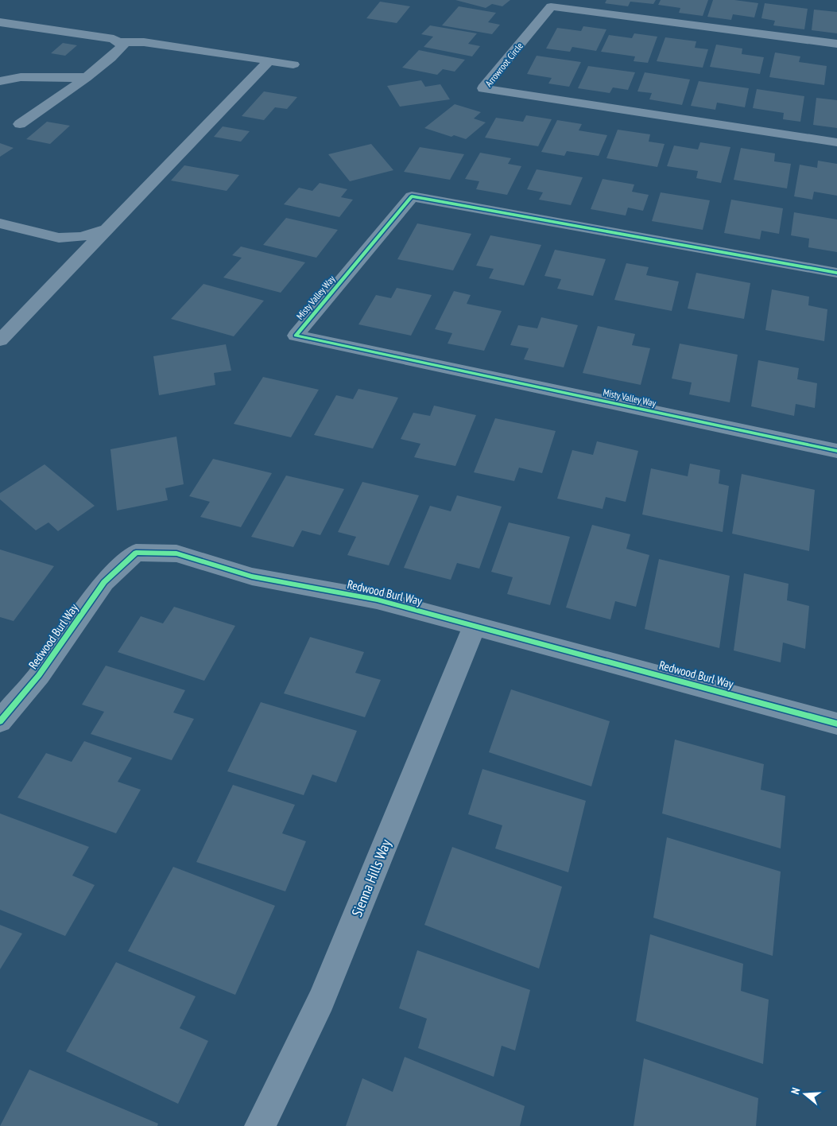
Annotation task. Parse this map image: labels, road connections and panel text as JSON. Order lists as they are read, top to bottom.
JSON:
{
  "streets": {
    "street": [
      "Arrowroot Circle",
      "Misty Valley Way",
      "Redwood Burl Way",
      "Sienna Hills Way"
    ]
  },
  "crossings": [
    ["Redwood Burl Way", "Sienna Hills Way"]
  ],
  "north": "left"
}
